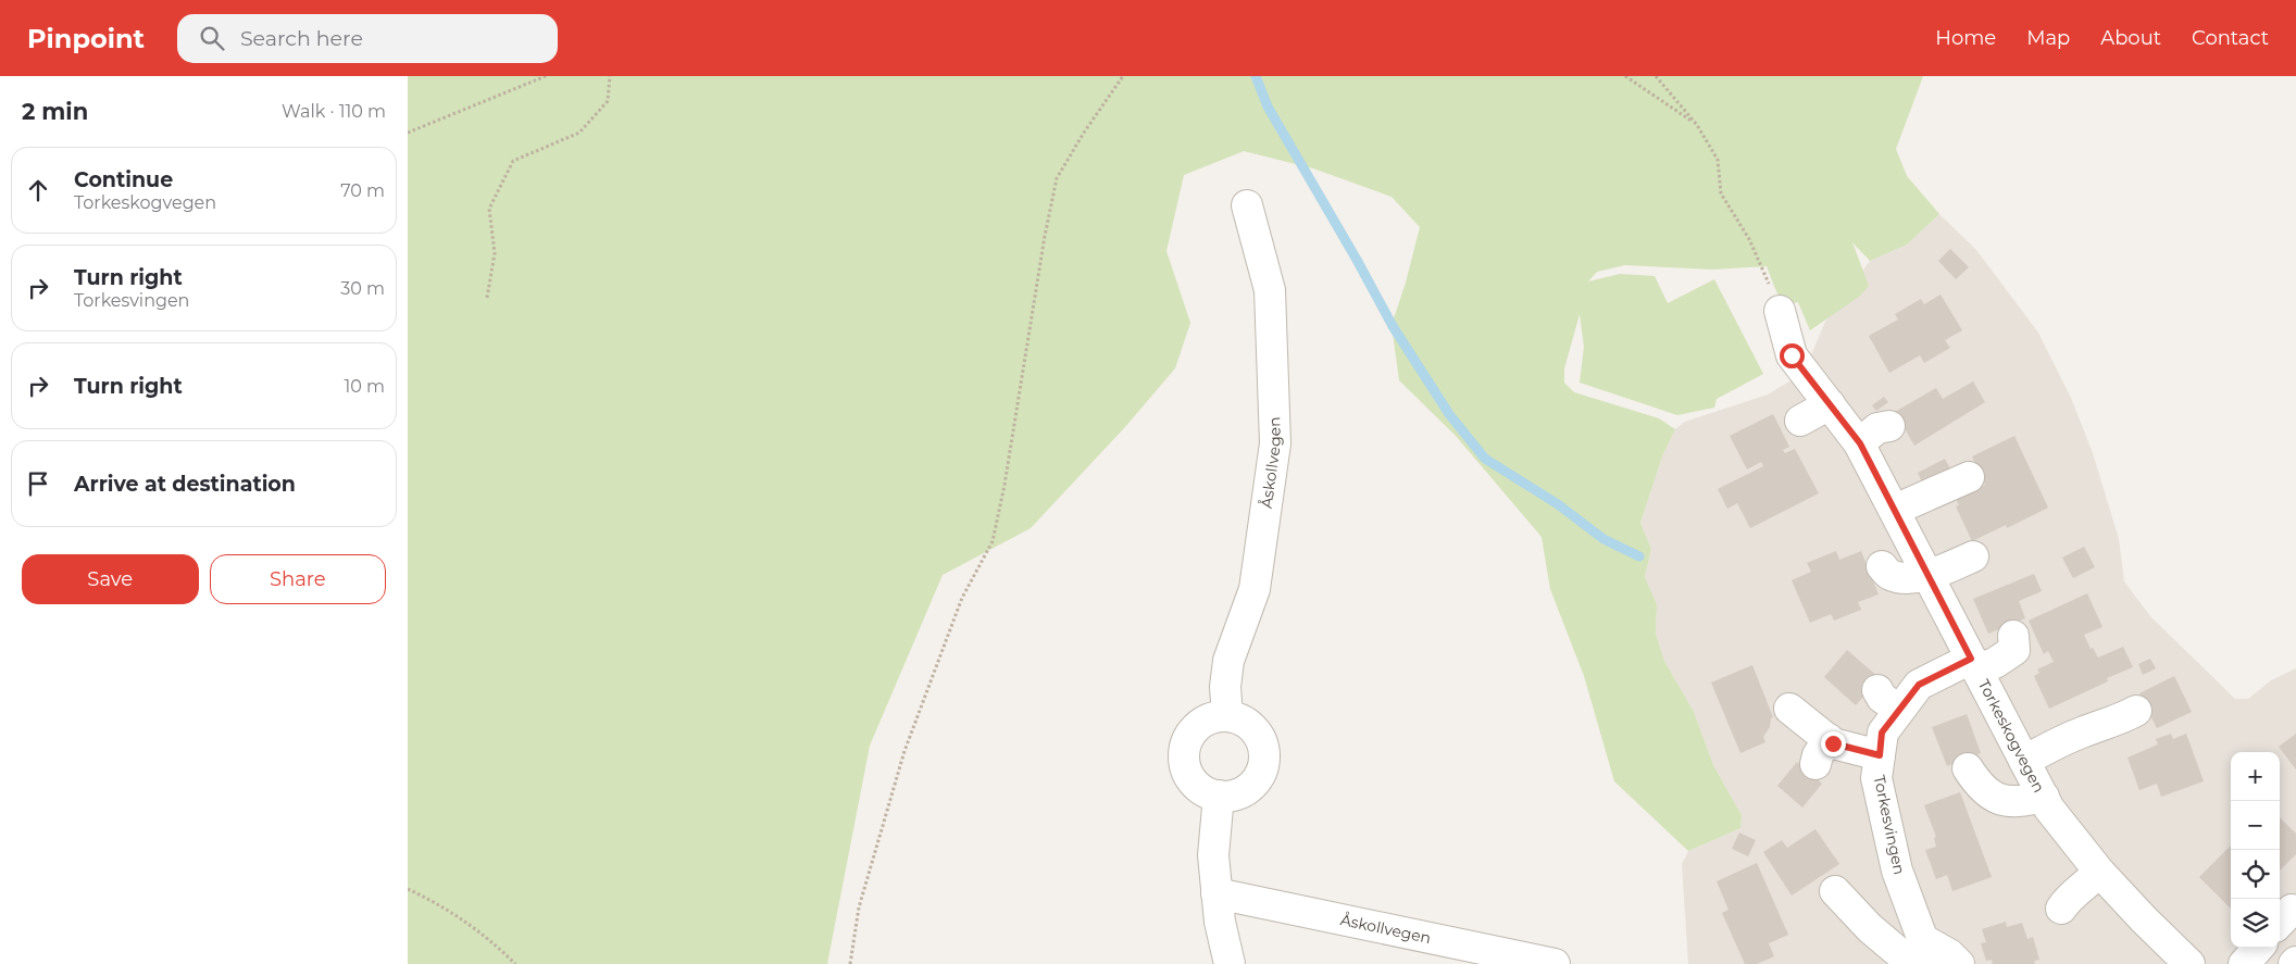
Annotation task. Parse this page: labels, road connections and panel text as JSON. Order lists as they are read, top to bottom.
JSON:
{
  "streets": {
    "street": ["Åskollvegen", "Torkeskogvegen", "Torkesvingen"]
  },
  "crossings": [
    ["Torkeskogvegen", "Torkesvingen"]
  ],
  "page": {
    "header": "Pinpoint",
    "search": "Search here",
    "nav": [
      "Home",
      "Map",
      "About",
      "Contact"
    ],
    "heading": ["2 min", "Walk · 110 m"],
    "list": [
      ["Continue", "Torkeskogvegen", "70 m"],
      ["Turn right", "Torkesvingen", "30 m"],
      ["Turn right", "10 m"],
      "Arrive at destination"
    ],
    "buttons": ["Save", "Share"],
    "map_buttons": ["+", "−"]
  }
}
